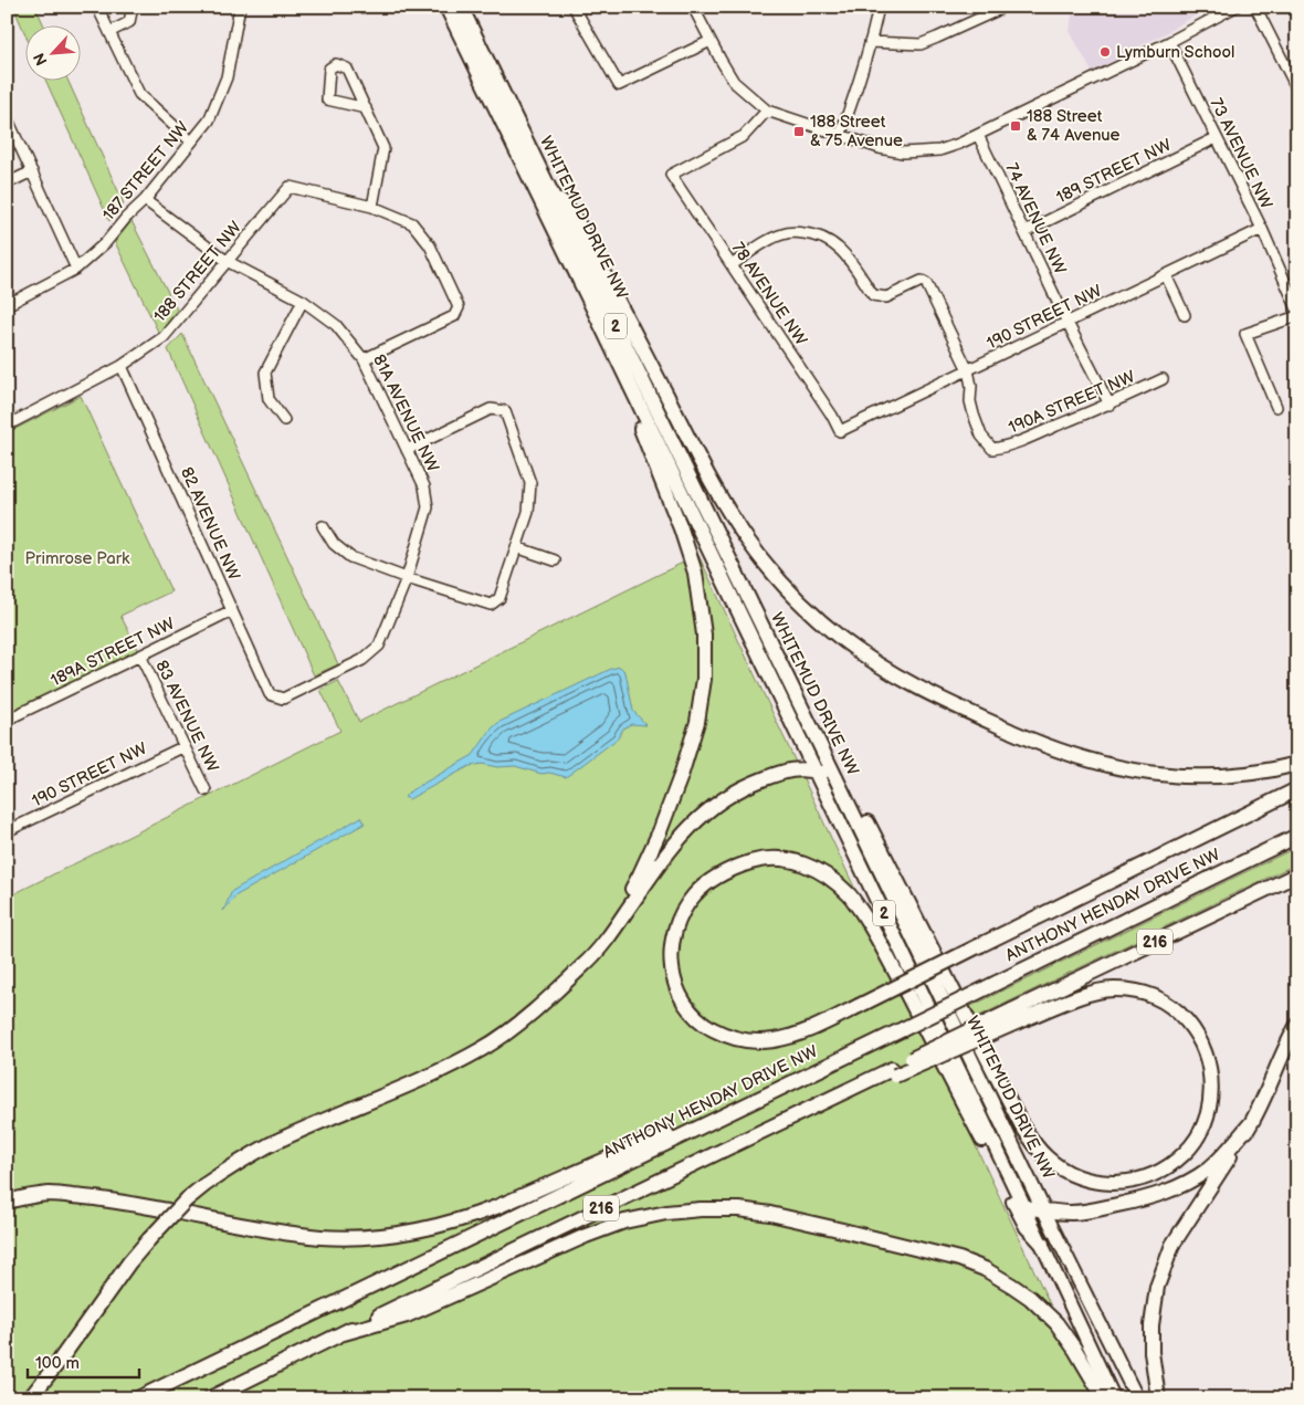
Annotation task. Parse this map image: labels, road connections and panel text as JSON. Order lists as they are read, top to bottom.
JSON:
{
  "streets": {
    "highway": [
      "WHITEMUD DRIVE NW",
      "2",
      "ANTHONY HENDAY DRIVE NW",
      "216"
    ],
    "street": [
      "73 AVENUE NW",
      "187 STREET NW",
      "189 STREET NW",
      "74 AVENUE NW",
      "188 STREET NW",
      "78 AVENUE NW",
      "190 STREET NW",
      "190A STREET NW",
      "81A AVENUE NW",
      "82 AVENUE NW",
      "189A STREET NW",
      "83 AVENUE NW"
    ]
  },
  "crossings": [
    ["73 AVENUE NW", "189 STREET NW"],
    ["73 AVENUE NW", "190 STREET NW"],
    ["187 STREET NW", "81A AVENUE NW"],
    ["189 STREET NW", "74 AVENUE NW"],
    ["74 AVENUE NW", "190 STREET NW"],
    ["74 AVENUE NW", "190A STREET NW"],
    ["188 STREET NW", "81A AVENUE NW"],
    ["188 STREET NW", "82 AVENUE NW"],
    ["78 AVENUE NW", "190 STREET NW"],
    ["190 STREET NW", "190A STREET NW"],
    ["190 STREET NW", "83 AVENUE NW"],
    ["81A AVENUE NW", "82 AVENUE NW"],
    ["82 AVENUE NW", "189A STREET NW"],
    ["189A STREET NW", "83 AVENUE NW"]
  ],
  "parks": ["Primrose Park"],
  "places": {
    "other": ["Lymburn School"],
    "transit": ["188 Street & 74 Avenue", "188 Street & 75 Avenue"]
  },
  "scale_bar": "100 m",
  "north": "bottom left"
}
